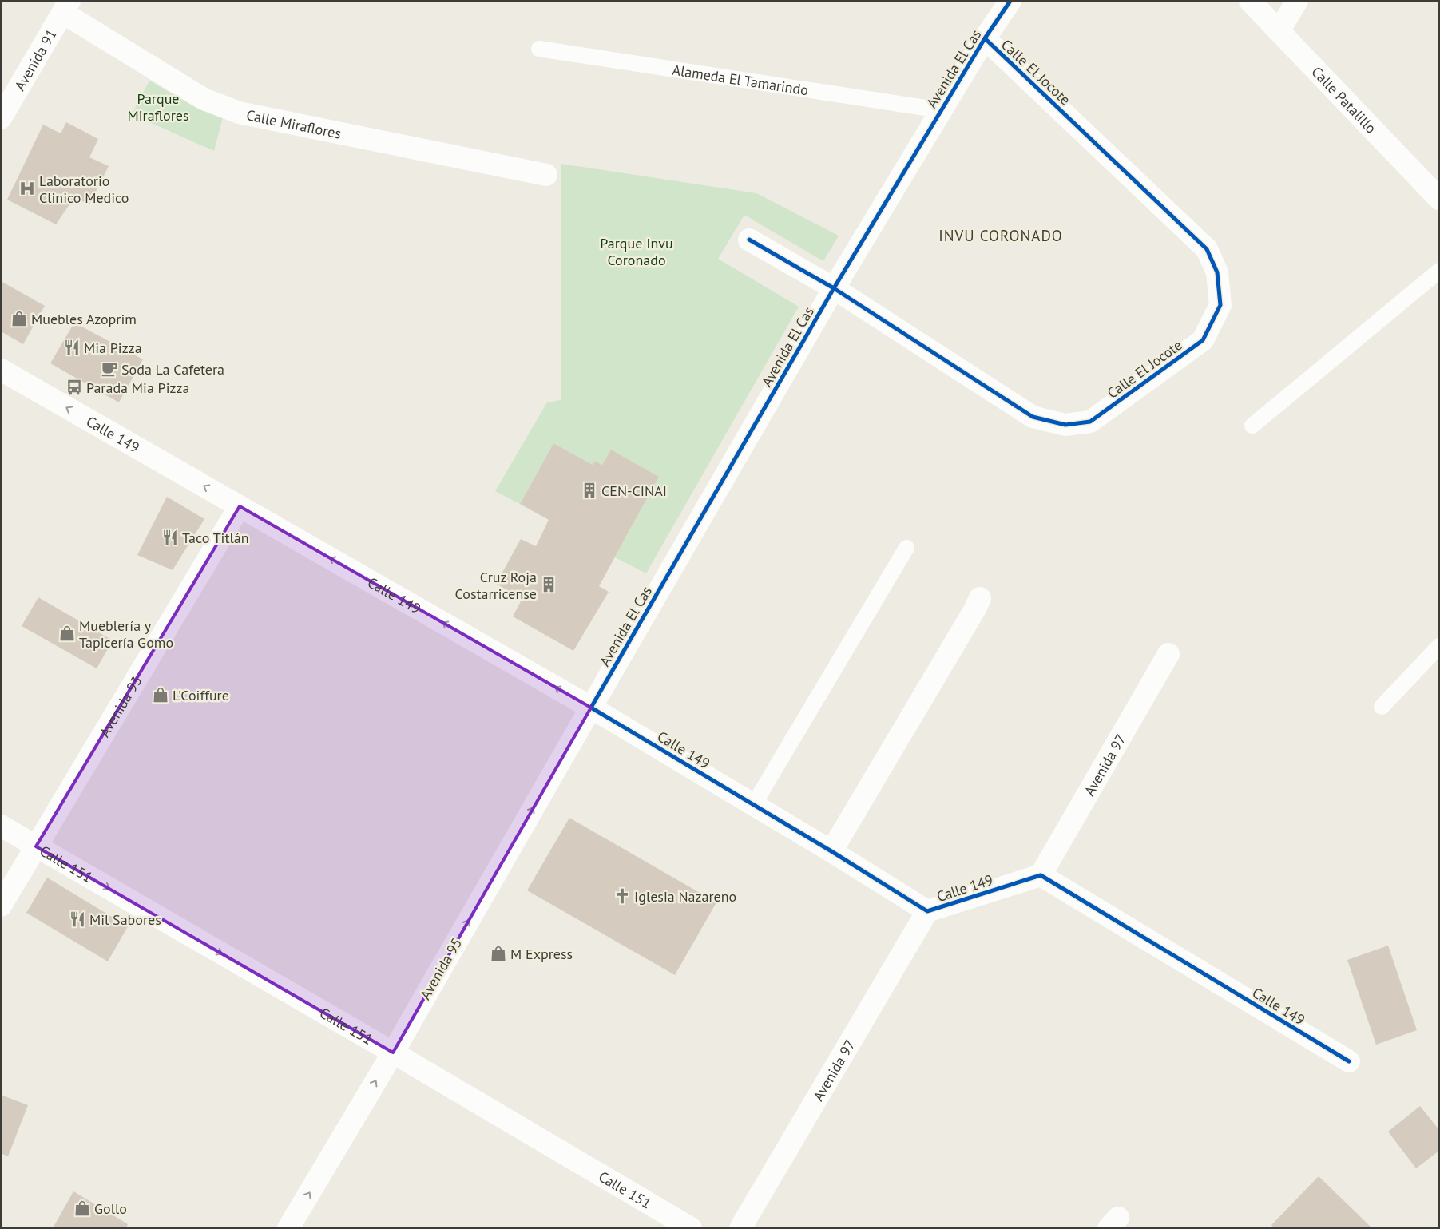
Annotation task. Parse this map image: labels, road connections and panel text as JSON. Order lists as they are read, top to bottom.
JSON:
{
  "streets": {
    "street": [
      "Avenida 91",
      "Avenida El Cas",
      "Calle El Jocote",
      "Calle Patalillo",
      "Calle Miraflores",
      "Calle 149",
      "Avenida 93",
      "Avenida 97",
      "Calle 151",
      "Avenida 95"
    ],
    "lane": ["Alameda El Tamarindo"]
  },
  "crossings": [
    ["Avenida 91", "Calle Miraflores"],
    ["Avenida El Cas", "Calle El Jocote"],
    ["Avenida El Cas", "Alameda El Tamarindo"],
    ["Avenida El Cas", "Calle 149"],
    ["Avenida El Cas", "Avenida 95"],
    ["Calle 149", "Avenida 93"],
    ["Calle 149", "Avenida 97"],
    ["Calle 149", "Avenida 95"],
    ["Avenida 93", "Calle 151"],
    ["Calle 151", "Avenida 95"]
  ],
  "one_way": ["Calle 149", "Calle 151", "Avenida 95"],
  "districts": ["INVU CORONADO"],
  "parks": ["Parque Miraflores", "Parque Invu Coronado"],
  "places": {
    "hospital": ["Laboratorio Clinico Medico"],
    "shop": [
      "Muebles Azoprim",
      "Mueblería y Tapicería Gomo",
      "L'Coiffure",
      "M Express",
      "Gollo"
    ],
    "restaurant": ["Mia Pizza", "Taco Titlán", "Mil Sabores"],
    "cafe": ["Soda La Cafetera"],
    "bus stop": ["Parada Mia Pizza"],
    "building": ["CEN-CINAI", "Cruz Roja Costarricense"],
    "church": ["Iglesia Nazareno"]
  }
}
